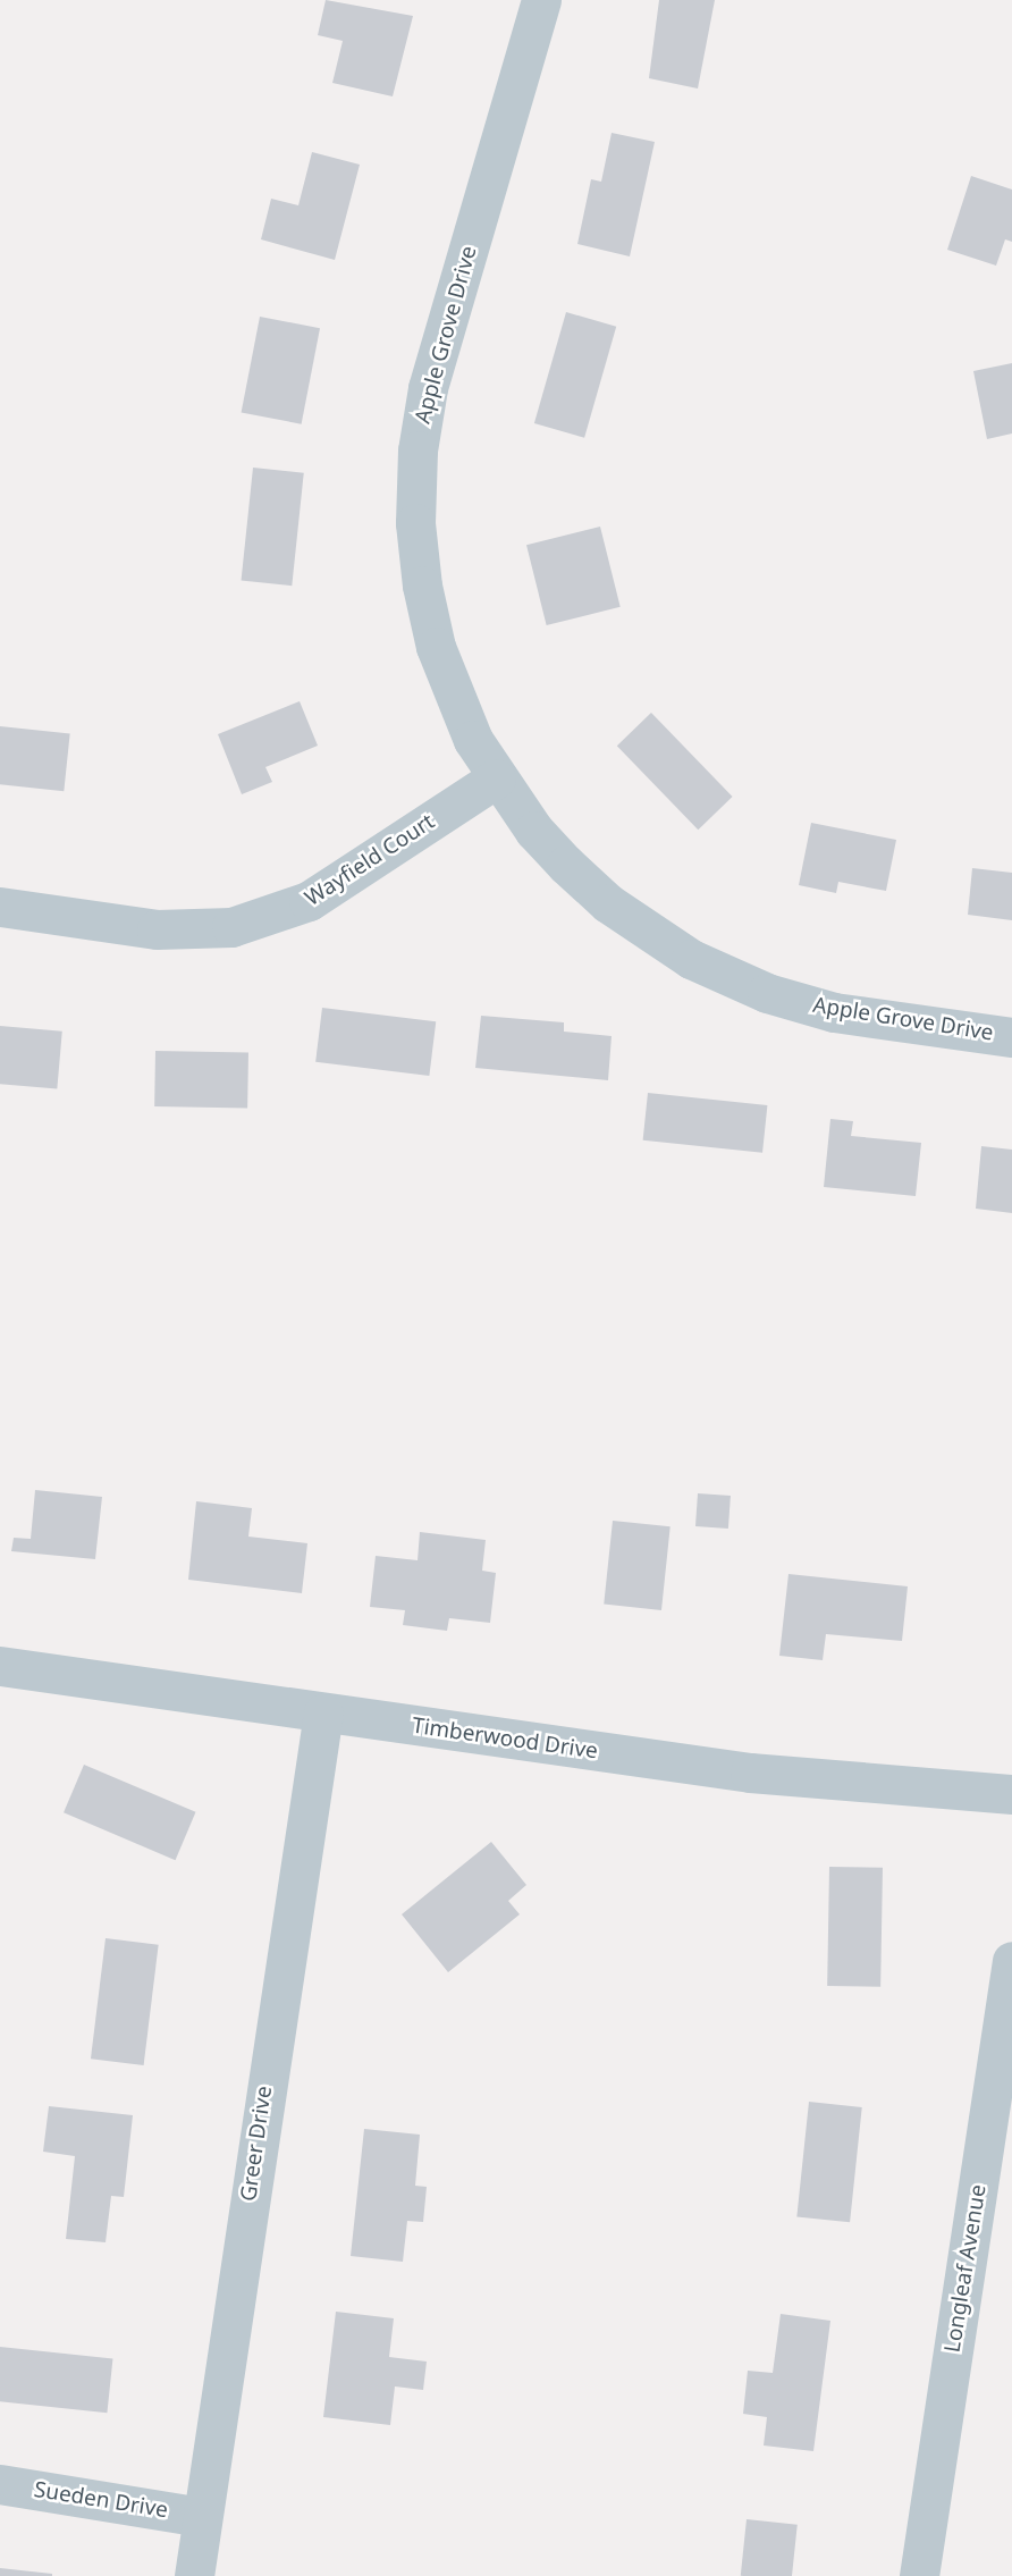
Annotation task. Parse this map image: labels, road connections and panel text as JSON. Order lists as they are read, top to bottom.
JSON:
{
  "streets": {
    "street": [
      "Apple Grove Drive",
      "Wayfield Court",
      "Timberwood Drive",
      "Greer Drive",
      "Longleaf Avenue",
      "Sueden Drive"
    ]
  },
  "crossings": [
    ["Apple Grove Drive", "Wayfield Court"],
    ["Timberwood Drive", "Greer Drive"],
    ["Greer Drive", "Sueden Drive"]
  ]
}
